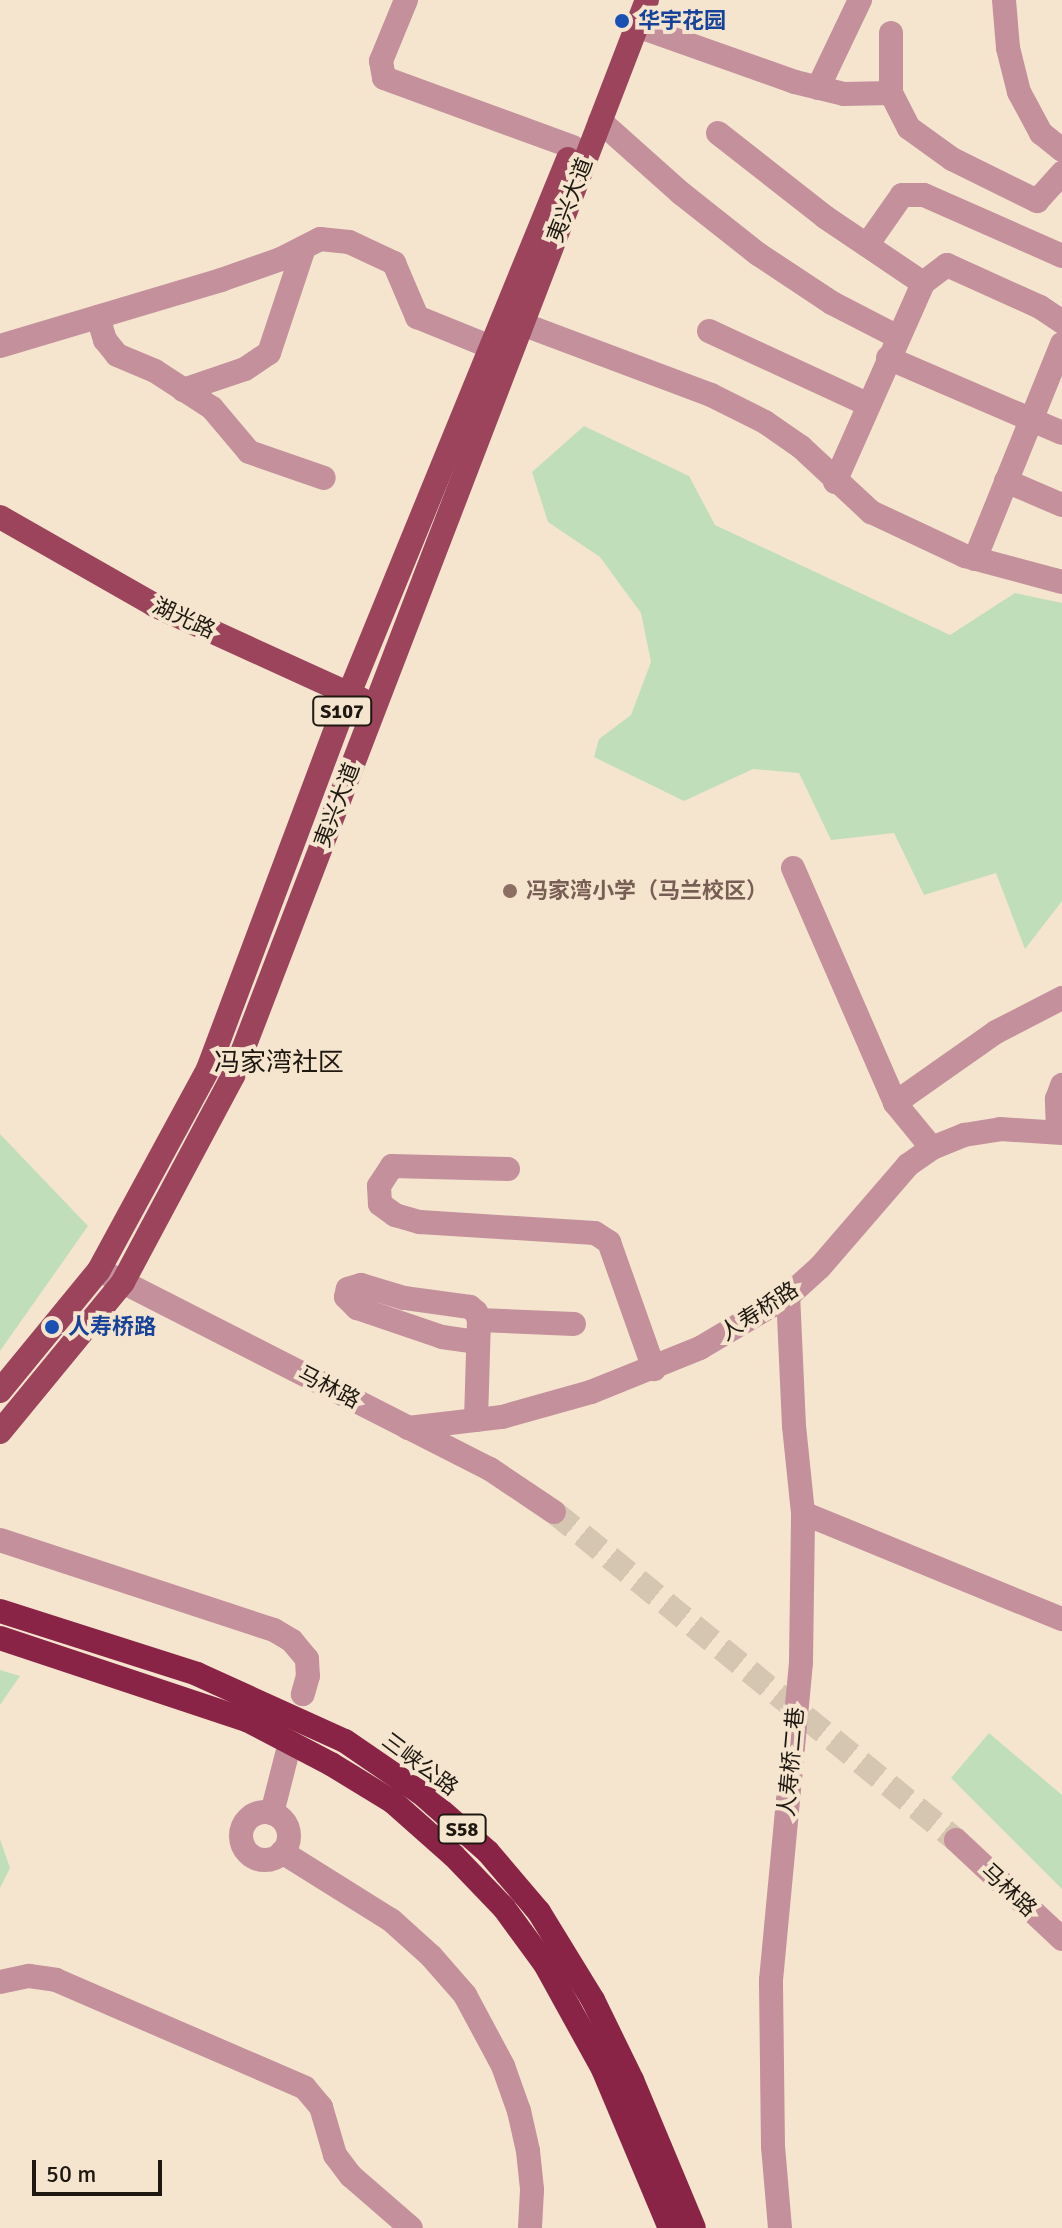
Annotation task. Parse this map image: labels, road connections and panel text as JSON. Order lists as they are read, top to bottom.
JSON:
{
  "streets": {
    "highway": ["三峡公路", "S58"],
    "main road": ["夷兴大道", "湖光路", "S107"],
    "street": ["人寿桥路", "马林路", "人寿桥二巷"]
  },
  "crossings": [
    ["夷兴大道", "湖光路"],
    ["夷兴大道", "马林路"],
    ["人寿桥路", "马林路"],
    ["人寿桥路", "人寿桥二巷"]
  ],
  "districts": ["冯家湾社区"],
  "places": ["华宇花园", "冯家湾小学（马兰校区）", "人寿桥路"],
  "scale_bar": "50 m"
}
